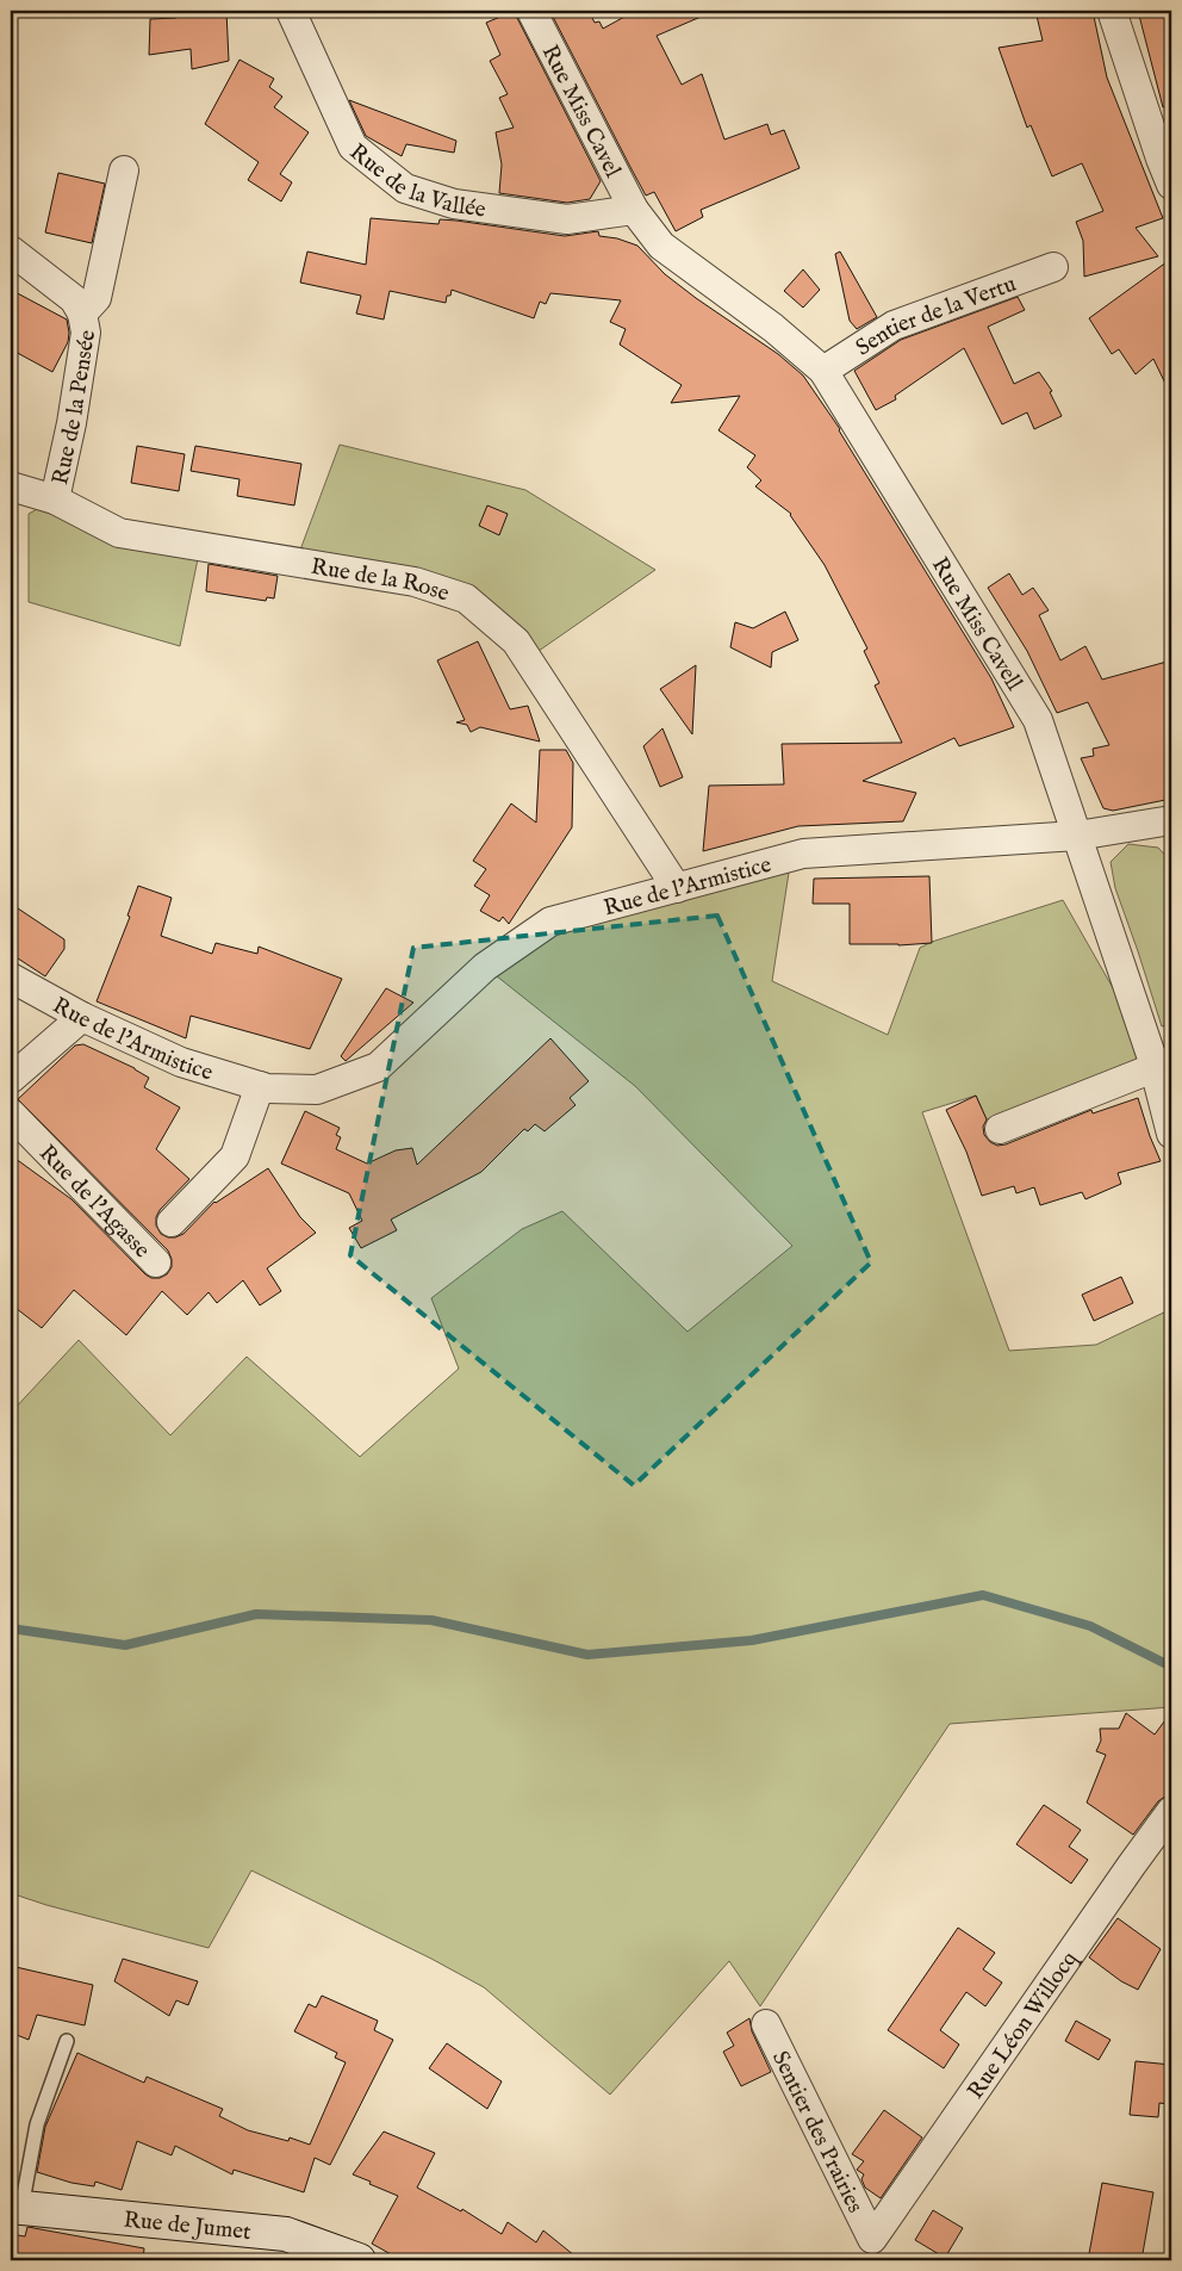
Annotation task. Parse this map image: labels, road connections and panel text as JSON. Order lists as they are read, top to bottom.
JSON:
{
  "streets": {
    "street": [
      "Rue Miss Cavel",
      "Rue de la Vallée",
      "Sentier de la Vertu",
      "Rue de la Pensée",
      "Rue de la Rose",
      "Rue Miss Cavell",
      "Rue de l'Armistice",
      "Rue de l'Agasse",
      "Rue Léon Willocq",
      "Sentier des Prairies",
      "Rue de Jumet"
    ]
  },
  "crossings": [
    ["Rue Miss Cavel", "Rue de la Vallée"],
    ["Rue Miss Cavel", "Rue Miss Cavell"],
    ["Rue de la Vallée", "Rue Miss Cavell"],
    ["Sentier de la Vertu", "Rue Miss Cavell"],
    ["Rue de la Pensée", "Rue de la Rose"],
    ["Rue de la Rose", "Rue de l'Armistice"],
    ["Rue Miss Cavell", "Rue de l'Armistice"],
    ["Rue Léon Willocq", "Sentier des Prairies"]
  ]
}
